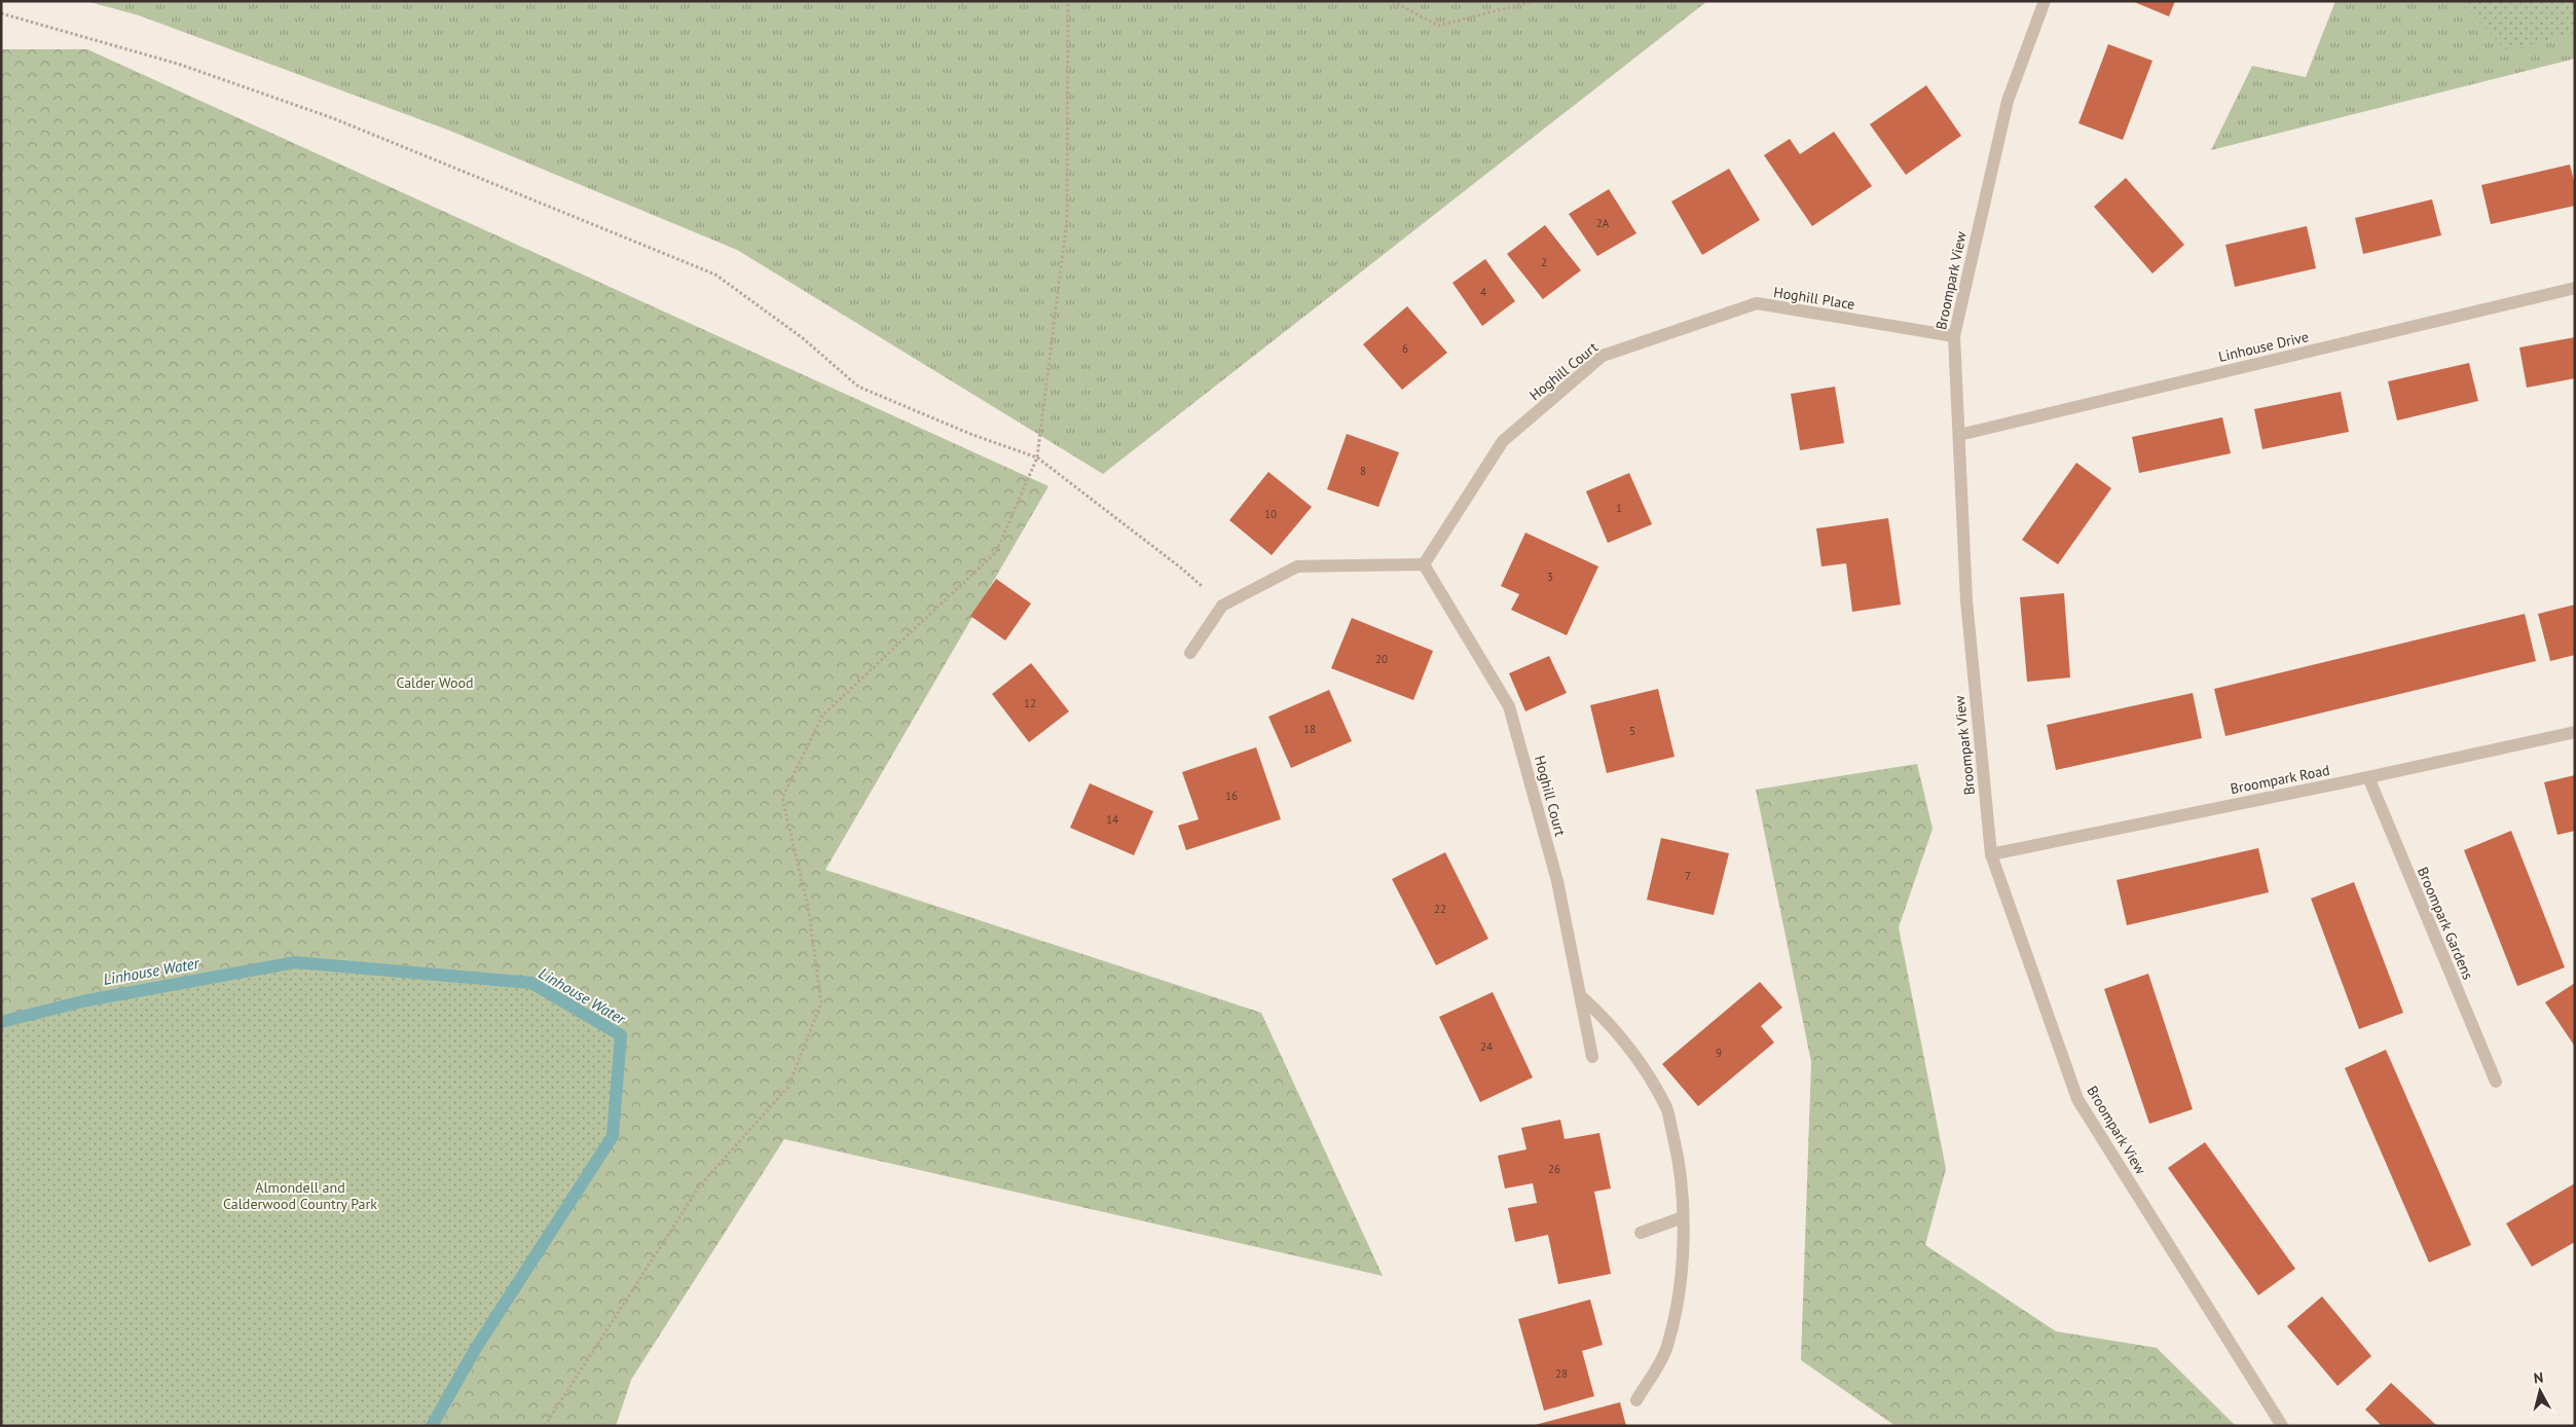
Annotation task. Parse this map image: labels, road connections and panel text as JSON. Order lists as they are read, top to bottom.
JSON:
{
  "streets": {
    "street": [
      "Broompark View",
      "Hoghill Place",
      "Linhouse Drive",
      "Hoghill Court",
      "Broompark Road",
      "Broompark Gardens"
    ]
  },
  "crossings": [
    ["Broompark View", "Hoghill Place"],
    ["Broompark View", "Linhouse Drive"],
    ["Broompark View", "Broompark Road"],
    ["Hoghill Place", "Hoghill Court"],
    ["Broompark Road", "Broompark Gardens"]
  ],
  "water": ["Linhouse Water"],
  "parks": ["Calder Wood", "Almondell and Calderwood Country Park"],
  "house_numbers": [
    "2A",
    "2",
    "4",
    "6",
    "8",
    "1",
    "10",
    "3",
    "20",
    "12",
    "18",
    "5",
    "16",
    "14",
    "7",
    "22",
    "24",
    "9",
    "26",
    "28"
  ],
  "north": "top"
}
